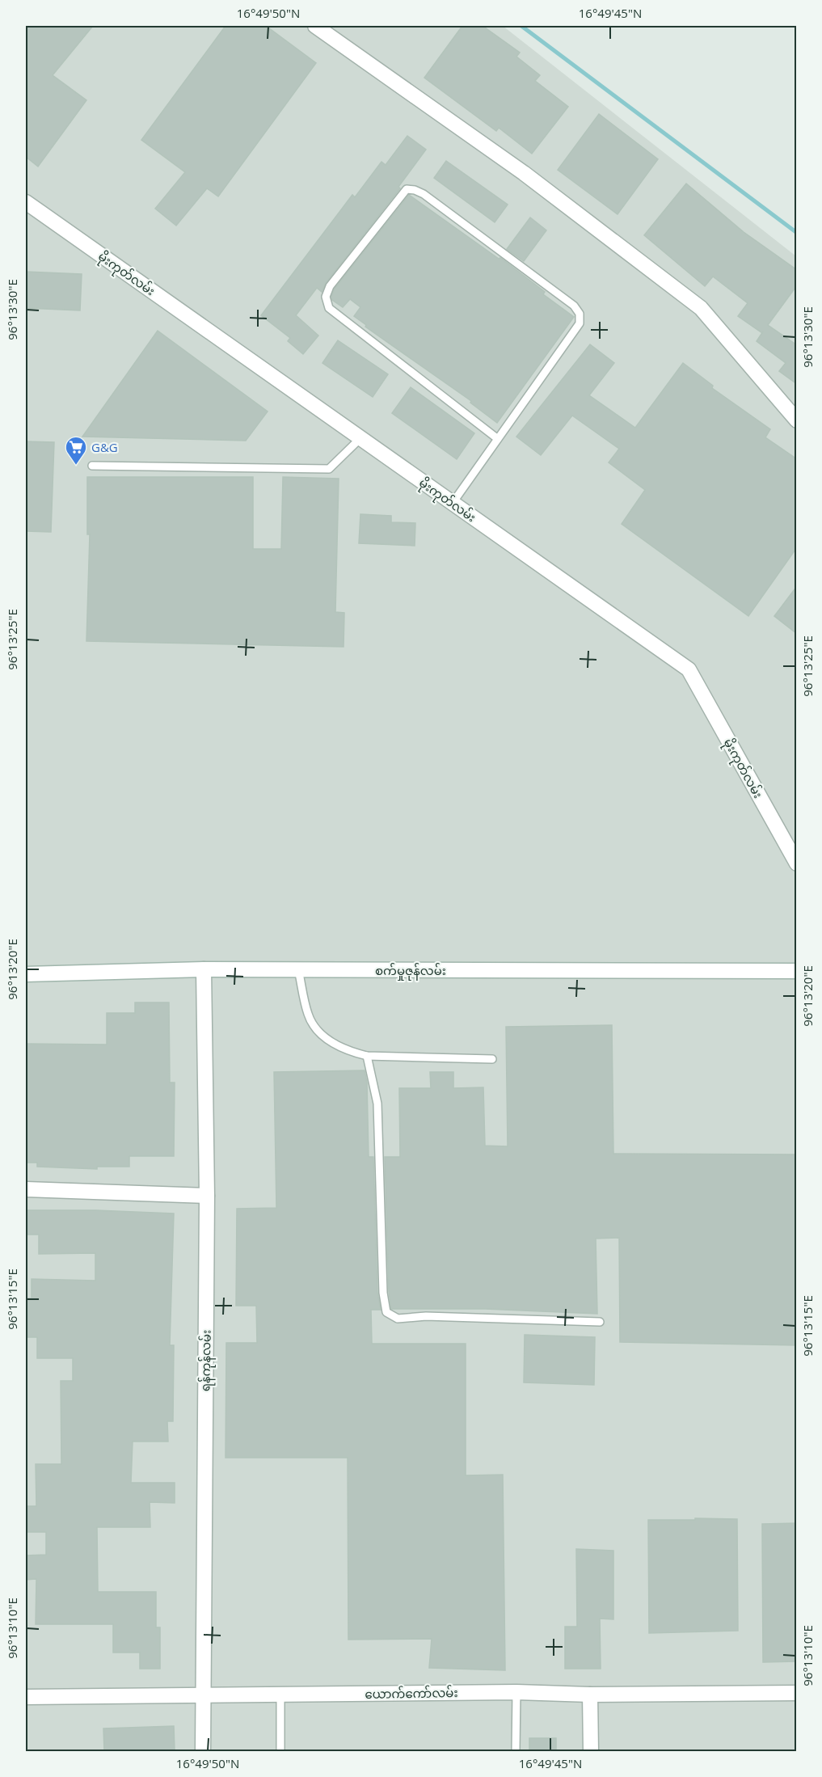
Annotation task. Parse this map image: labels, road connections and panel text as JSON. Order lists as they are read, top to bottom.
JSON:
{
  "streets": {
    "street": [
      "မိုးကုတ်လမ်း",
      "စက်မှုဇုန်လမ်း",
      "ရန်ကုန်လမ်း",
      "ယောက်ကော်လမ်း"
    ]
  },
  "crossings": [
    ["စက်မှုဇုန်လမ်း", "ရန်ကုန်လမ်း"],
    ["ရန်ကုန်လမ်း", "ယောက်ကော်လမ်း"]
  ],
  "places": {
    "supermarket": ["G&G"]
  },
  "coordinates": [
    "16°49'50\"N",
    "16°49'45\"N",
    "96°13'30\"E",
    "96°13'25\"E",
    "96°13'20\"E",
    "96°13'15\"E",
    "96°13'10\"E"
  ]
}
